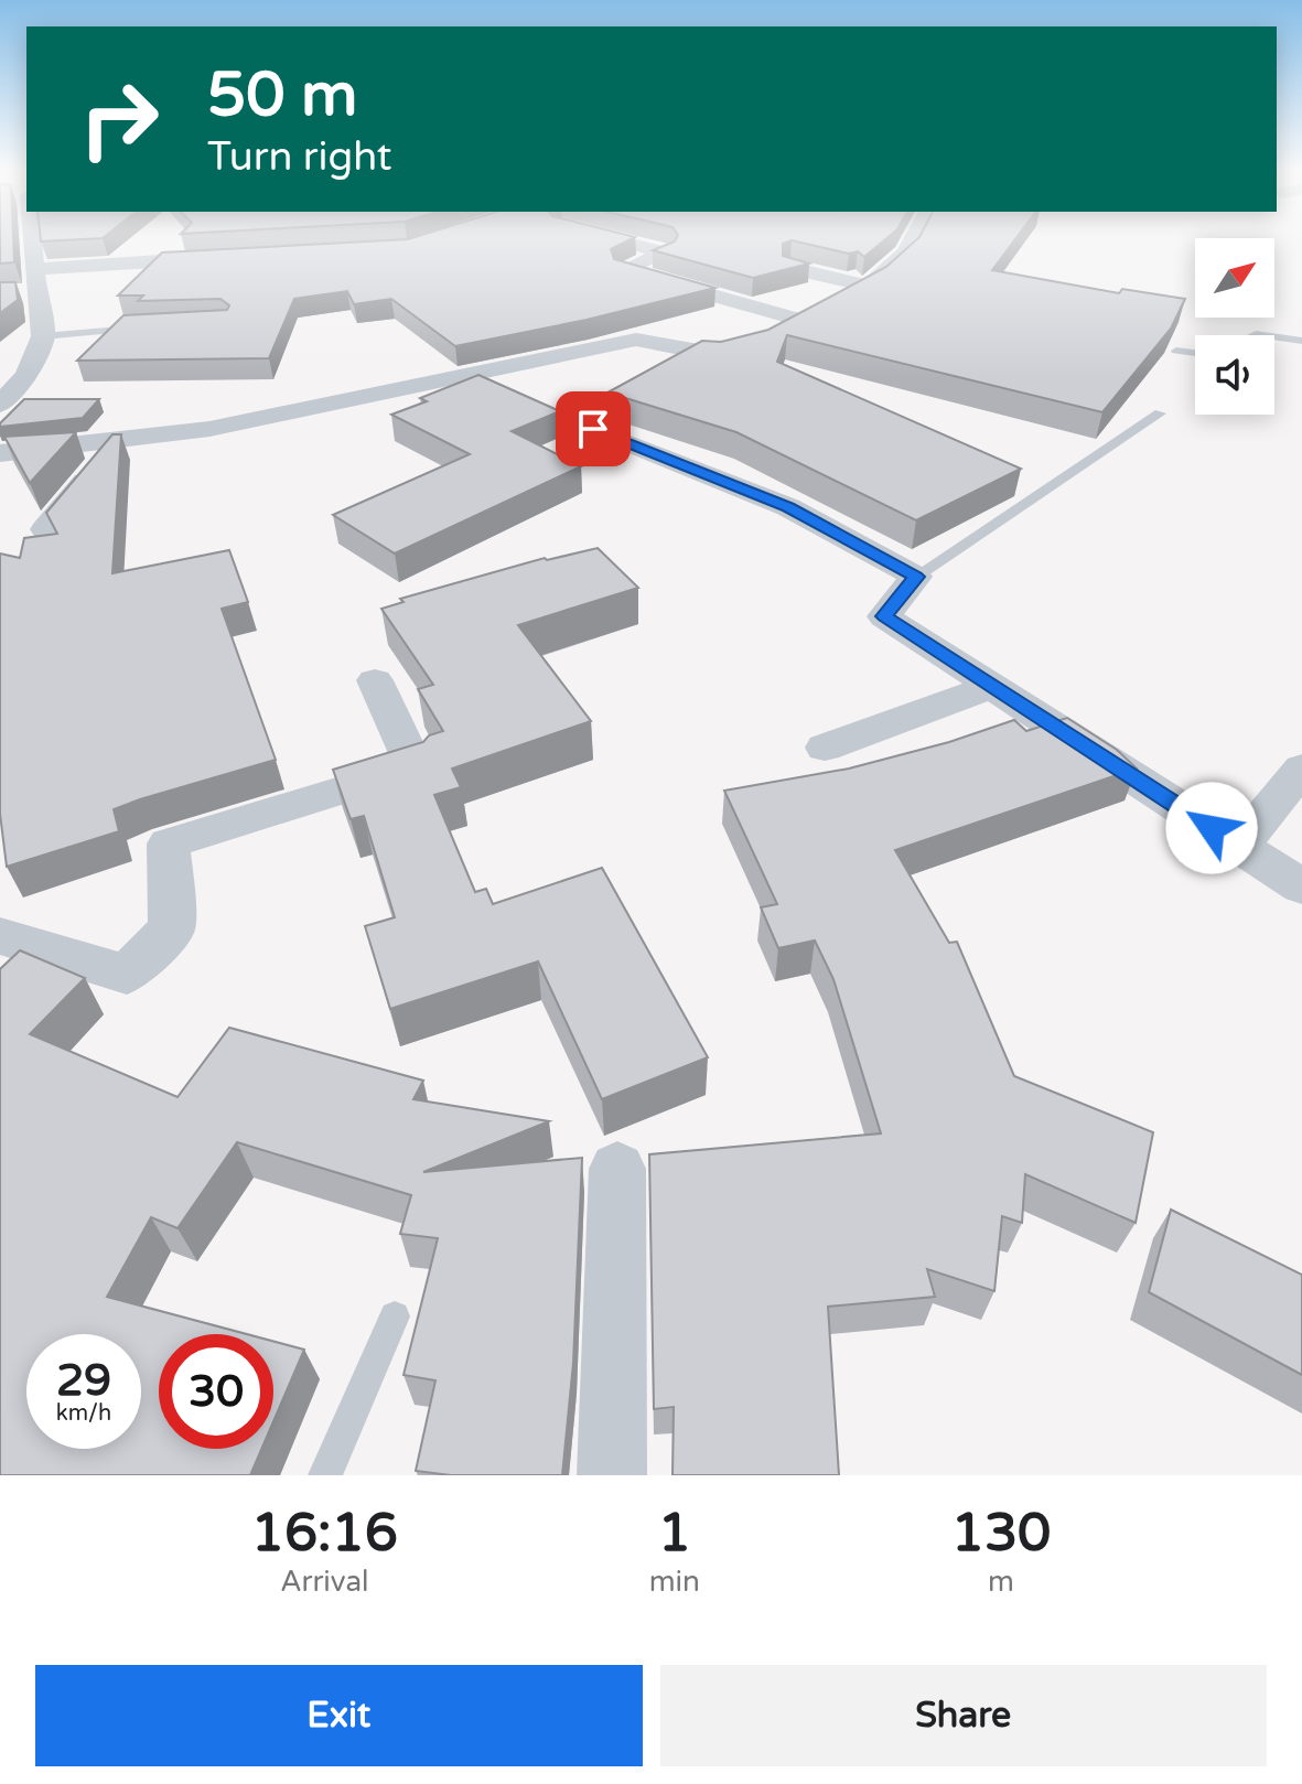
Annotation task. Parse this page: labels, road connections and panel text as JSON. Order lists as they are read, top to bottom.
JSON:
{
  "north": "top right",
  "page": {
    "turn": ["50 m", "Turn right"],
    "speed": "29 km/h",
    "limit": "30",
    "eta": [
      "16:16",
      "Arrival",
      "1",
      "min",
      "130",
      "m"
    ],
    "buttons": ["Exit", "Share"]
  }
}
